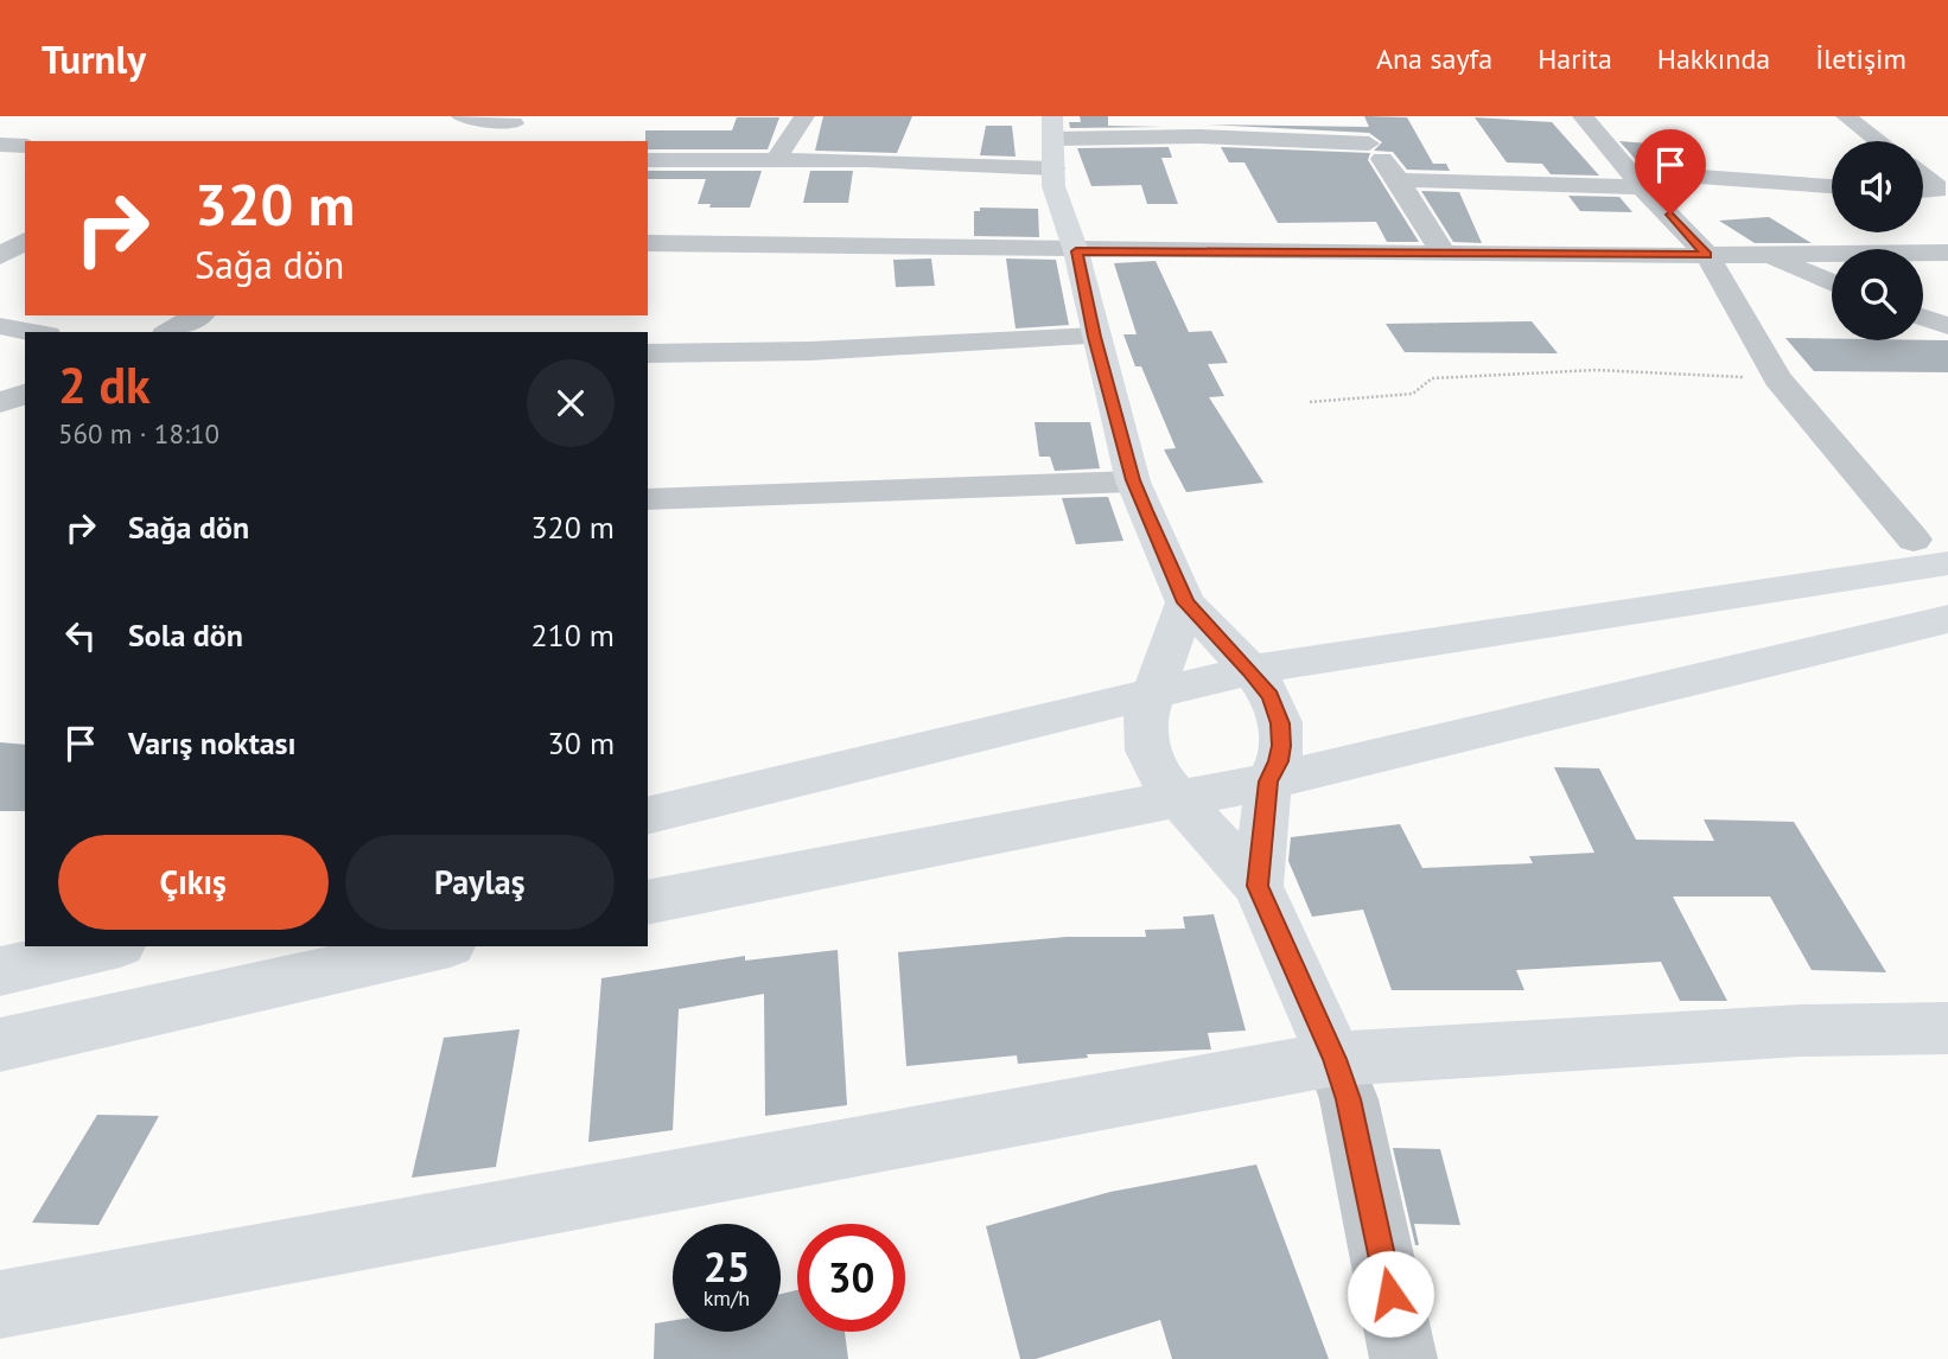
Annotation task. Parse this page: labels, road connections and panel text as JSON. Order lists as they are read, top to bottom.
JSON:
{
  "page": {
    "header": "Turnly",
    "nav": [
      "Ana sayfa",
      "Harita",
      "Hakkında",
      "İletişim"
    ],
    "turn": ["320 m", "Sağa dön"],
    "heading": ["2 dk", "560 m · 18:10"],
    "list": [
      {
        "name": "Sağa dön",
        "value": "320 m"
      },
      {
        "name": "Sola dön",
        "value": "210 m"
      },
      {
        "name": "Varış noktası",
        "value": "30 m"
      }
    ],
    "buttons": ["Çıkış", "Paylaş"],
    "speed": "25 km/h",
    "limit": "30"
  }
}
